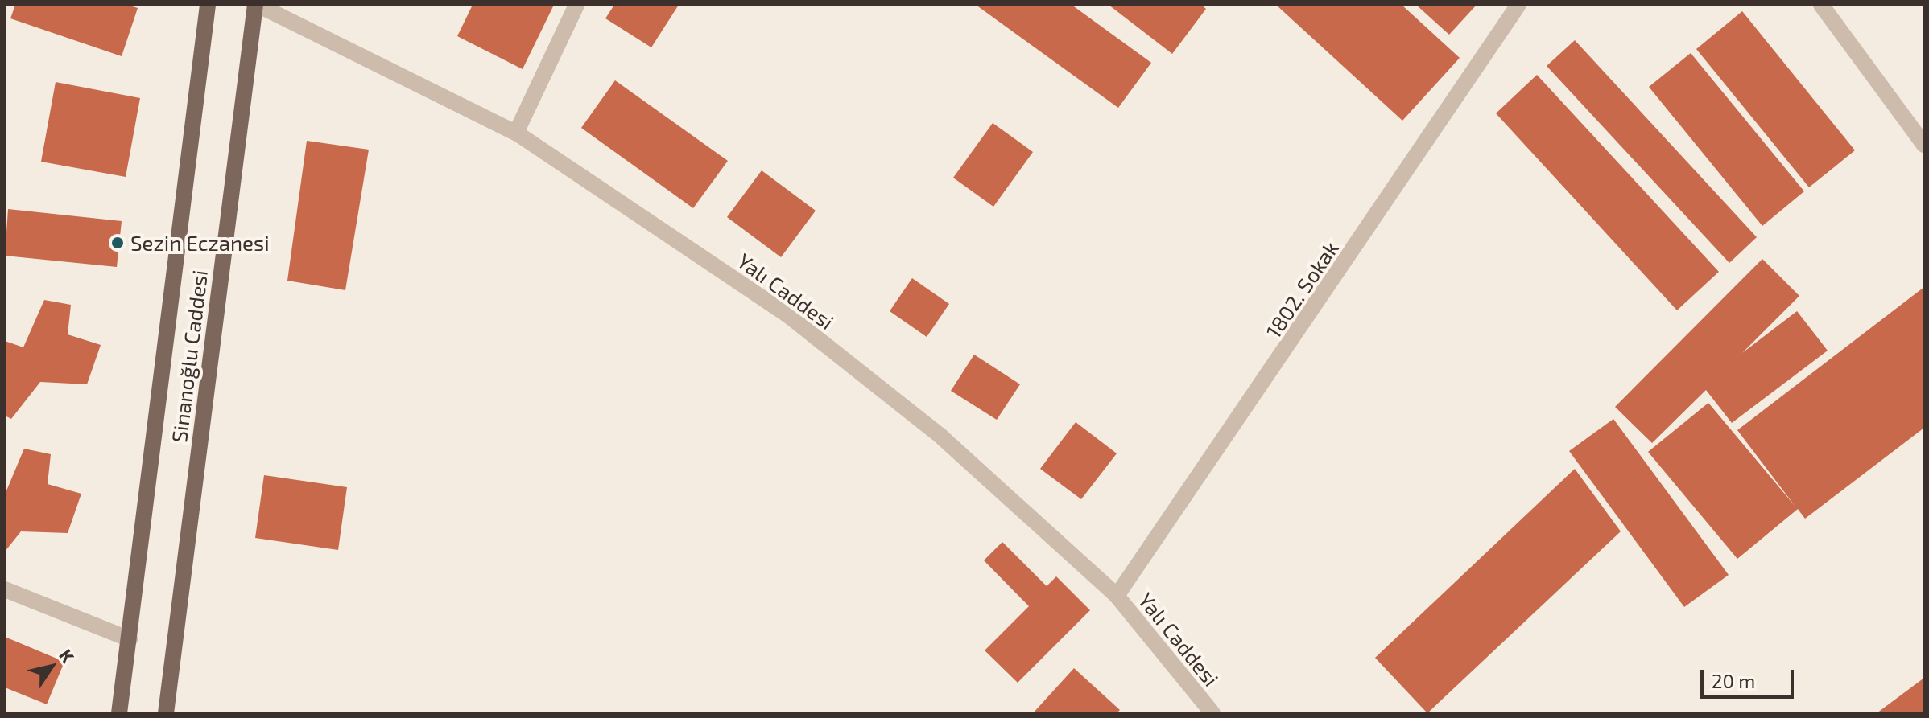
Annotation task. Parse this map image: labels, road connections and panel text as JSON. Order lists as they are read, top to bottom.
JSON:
{
  "streets": {
    "main road": ["Si̇nanoğlu Caddesi"],
    "street": ["1802. Sokak", "Yalı Caddesi"]
  },
  "crossings": [
    ["1802. Sokak", "Yalı Caddesi"],
    ["Yalı Caddesi", "Si̇nanoğlu Caddesi"]
  ],
  "places": ["Sezin Eczanesi"],
  "scale_bar": "20 m",
  "north": "top right"
}
